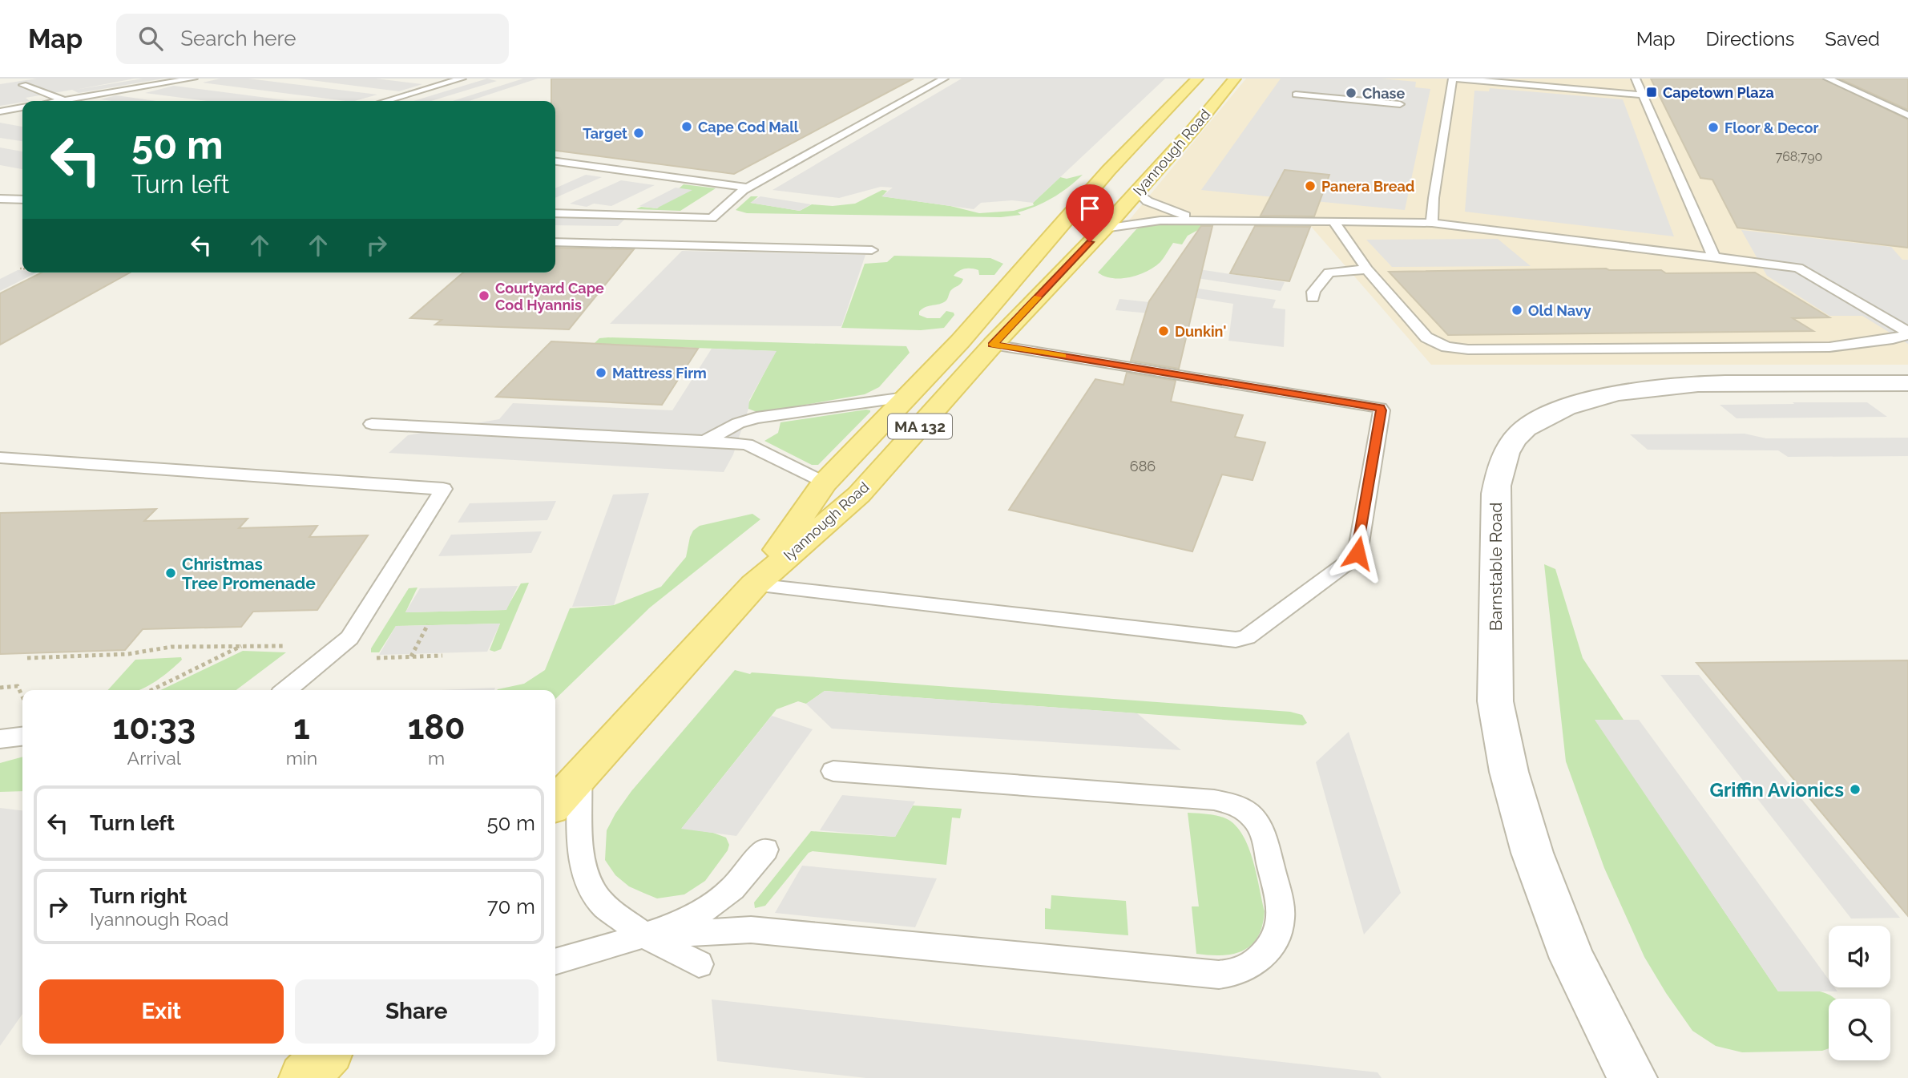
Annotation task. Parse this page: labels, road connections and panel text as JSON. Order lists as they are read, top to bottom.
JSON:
{
  "streets": {
    "main road": ["Iyannough Road", "MA 132"],
    "street": ["Barnstable Road"]
  },
  "places": {
    "transit": ["Capetown Plaza"],
    "other": [
      "Chase",
      "Cape Cod Mall",
      "Floor & Decor",
      "Target",
      "Panera Bread",
      "Courtyard Cape Cod Hyannis",
      "Old Navy",
      "Dunkin'",
      "Mattress Firm",
      "Christmas Tree Promenade",
      "Griffin Avionics"
    ]
  },
  "house_numbers": ["768;790", "686"],
  "page": {
    "header": "Map",
    "search": "Search here",
    "nav": ["Map", "Directions", "Saved"],
    "turn": ["50 m", "Turn left"],
    "eta": [
      "10:33",
      "Arrival",
      "1",
      "min",
      "180",
      "m"
    ],
    "list": [
      {
        "name": "Turn left",
        "value": "50 m"
      },
      {
        "name": "Turn right",
        "note": "Iyannough Road",
        "value": "70 m"
      }
    ],
    "buttons": ["Exit", "Share"]
  }
}
